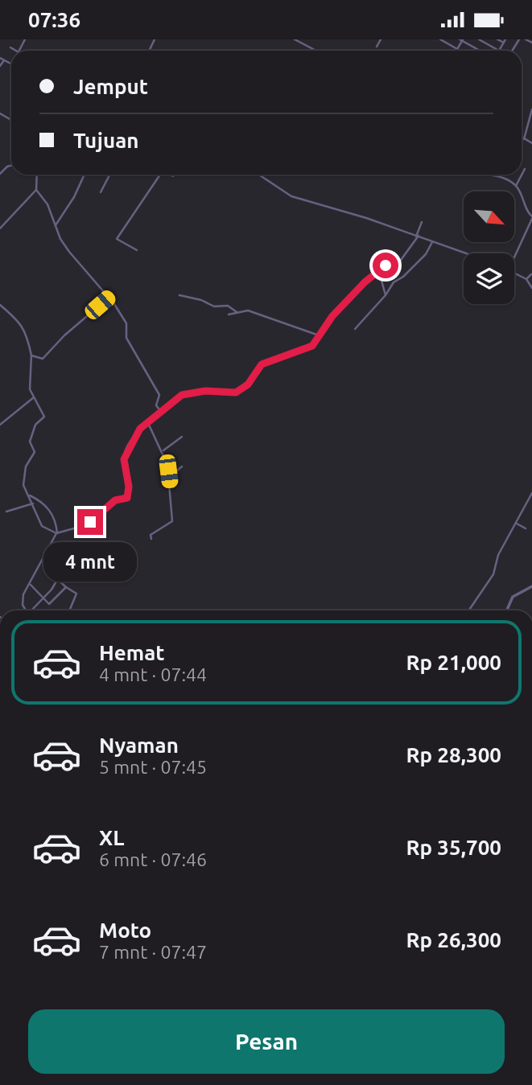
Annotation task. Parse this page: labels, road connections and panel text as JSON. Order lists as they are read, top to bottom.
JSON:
{
  "north": "bottom right",
  "page": {
    "status": "07:36",
    "banner": ["Jemput", "Tujuan"],
    "bubble": "4 mnt",
    "list": [
      {
        "name": "Hemat",
        "note": "4 mnt · 07:44",
        "value": "Rp 21,000"
      },
      {
        "name": "Nyaman",
        "note": "5 mnt · 07:45",
        "value": "Rp 28,300"
      },
      {
        "name": "XL",
        "note": "6 mnt · 07:46",
        "value": "Rp 35,700"
      },
      {
        "name": "Moto",
        "note": "7 mnt · 07:47",
        "value": "Rp 26,300"
      }
    ],
    "buttons": "Pesan"
  }
}
